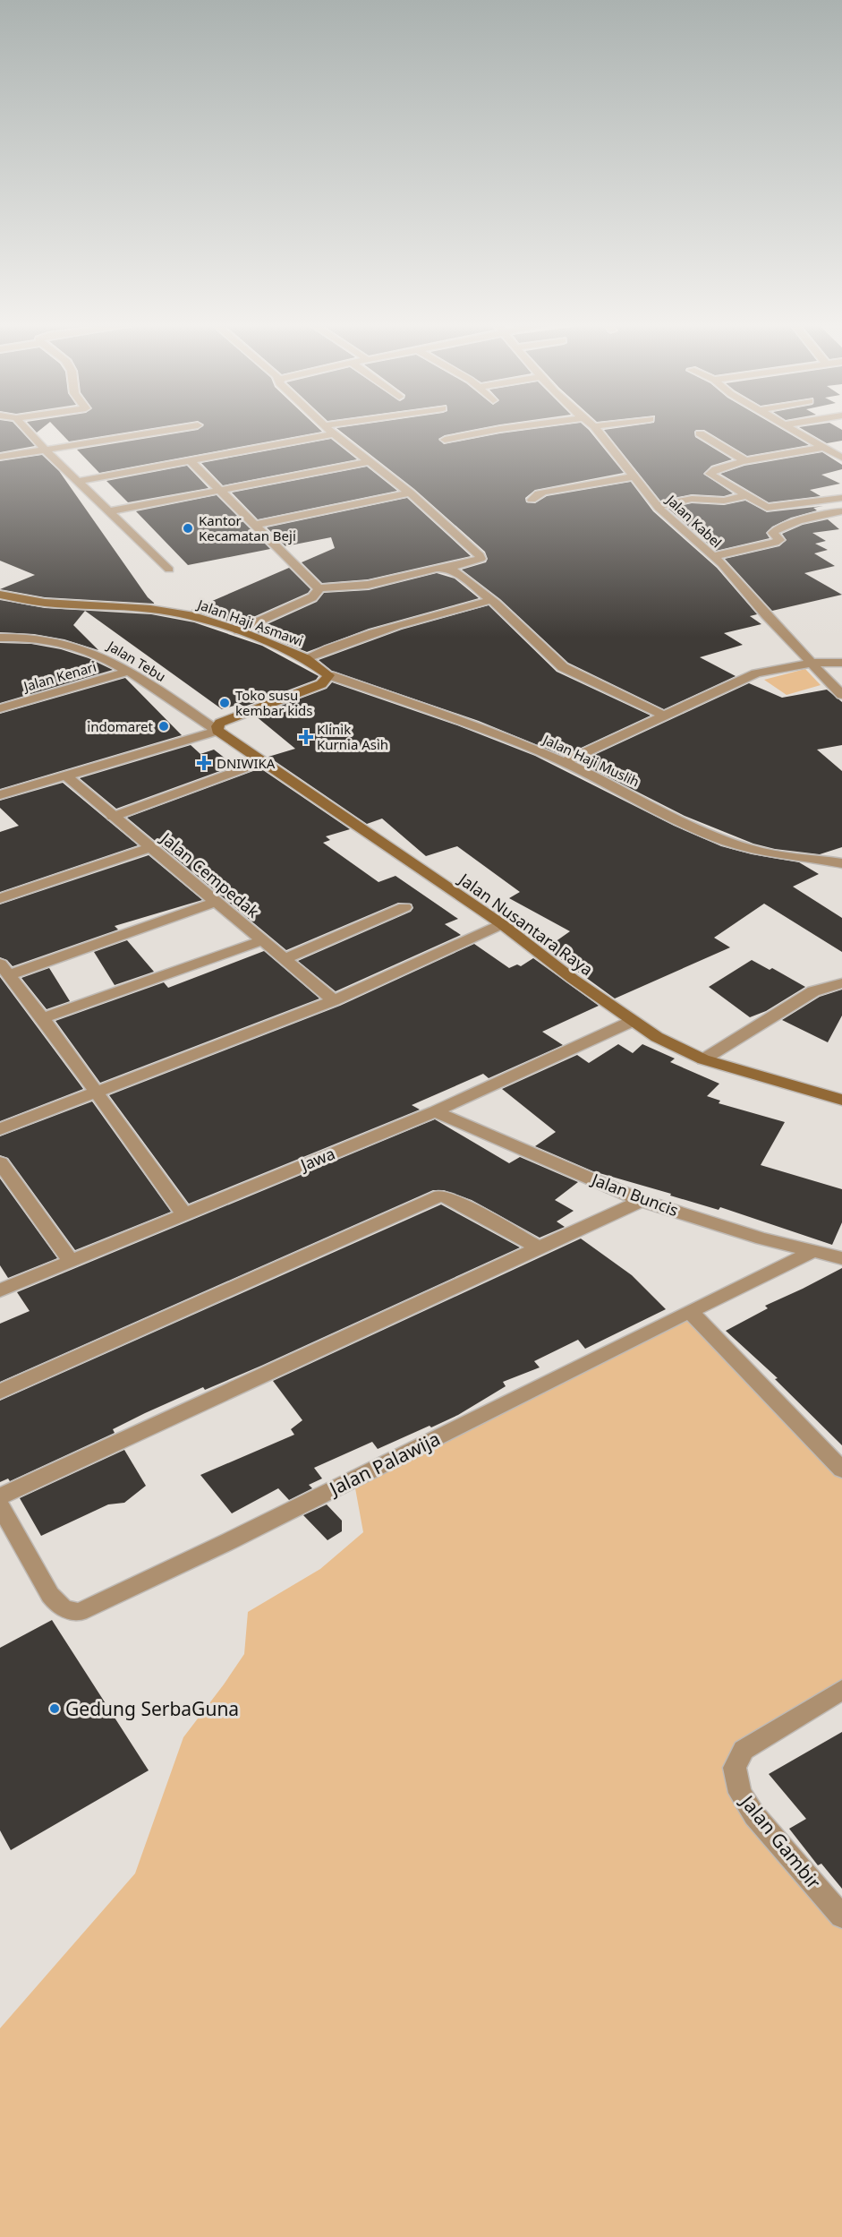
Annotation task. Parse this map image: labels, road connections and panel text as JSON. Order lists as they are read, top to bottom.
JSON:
{
  "streets": {
    "street": [
      "Jalan Kabel",
      "Jalan Haji Asmawi",
      "Jalan Tebu",
      "Jalan Kenari",
      "Jalan Haji Muslih",
      "Jalan Cempedak",
      "Jalan Nusantara Raya",
      "Jawa",
      "Jalan Buncis",
      "Jalan Palawija",
      "Jalan Gambir"
    ]
  },
  "crossings": [
    ["Jalan Haji Asmawi", "Jalan Haji Muslih"],
    ["Jalan Tebu", "Jalan Kenari"],
    ["Jalan Tebu", "Jalan Nusantara Raya"],
    ["Jalan Nusantara Raya", "Jawa"],
    ["Jawa", "Jalan Buncis"],
    ["Jalan Buncis", "Jalan Palawija"]
  ],
  "places": {
    "other": [
      "Kantor Kecamatan Beji",
      "Toko susu kembar kids",
      "indomaret",
      "Gedung SerbaGuna"
    ],
    "health": ["Klinik Kurnia Asih", "DNIWIKA"]
  }
}
